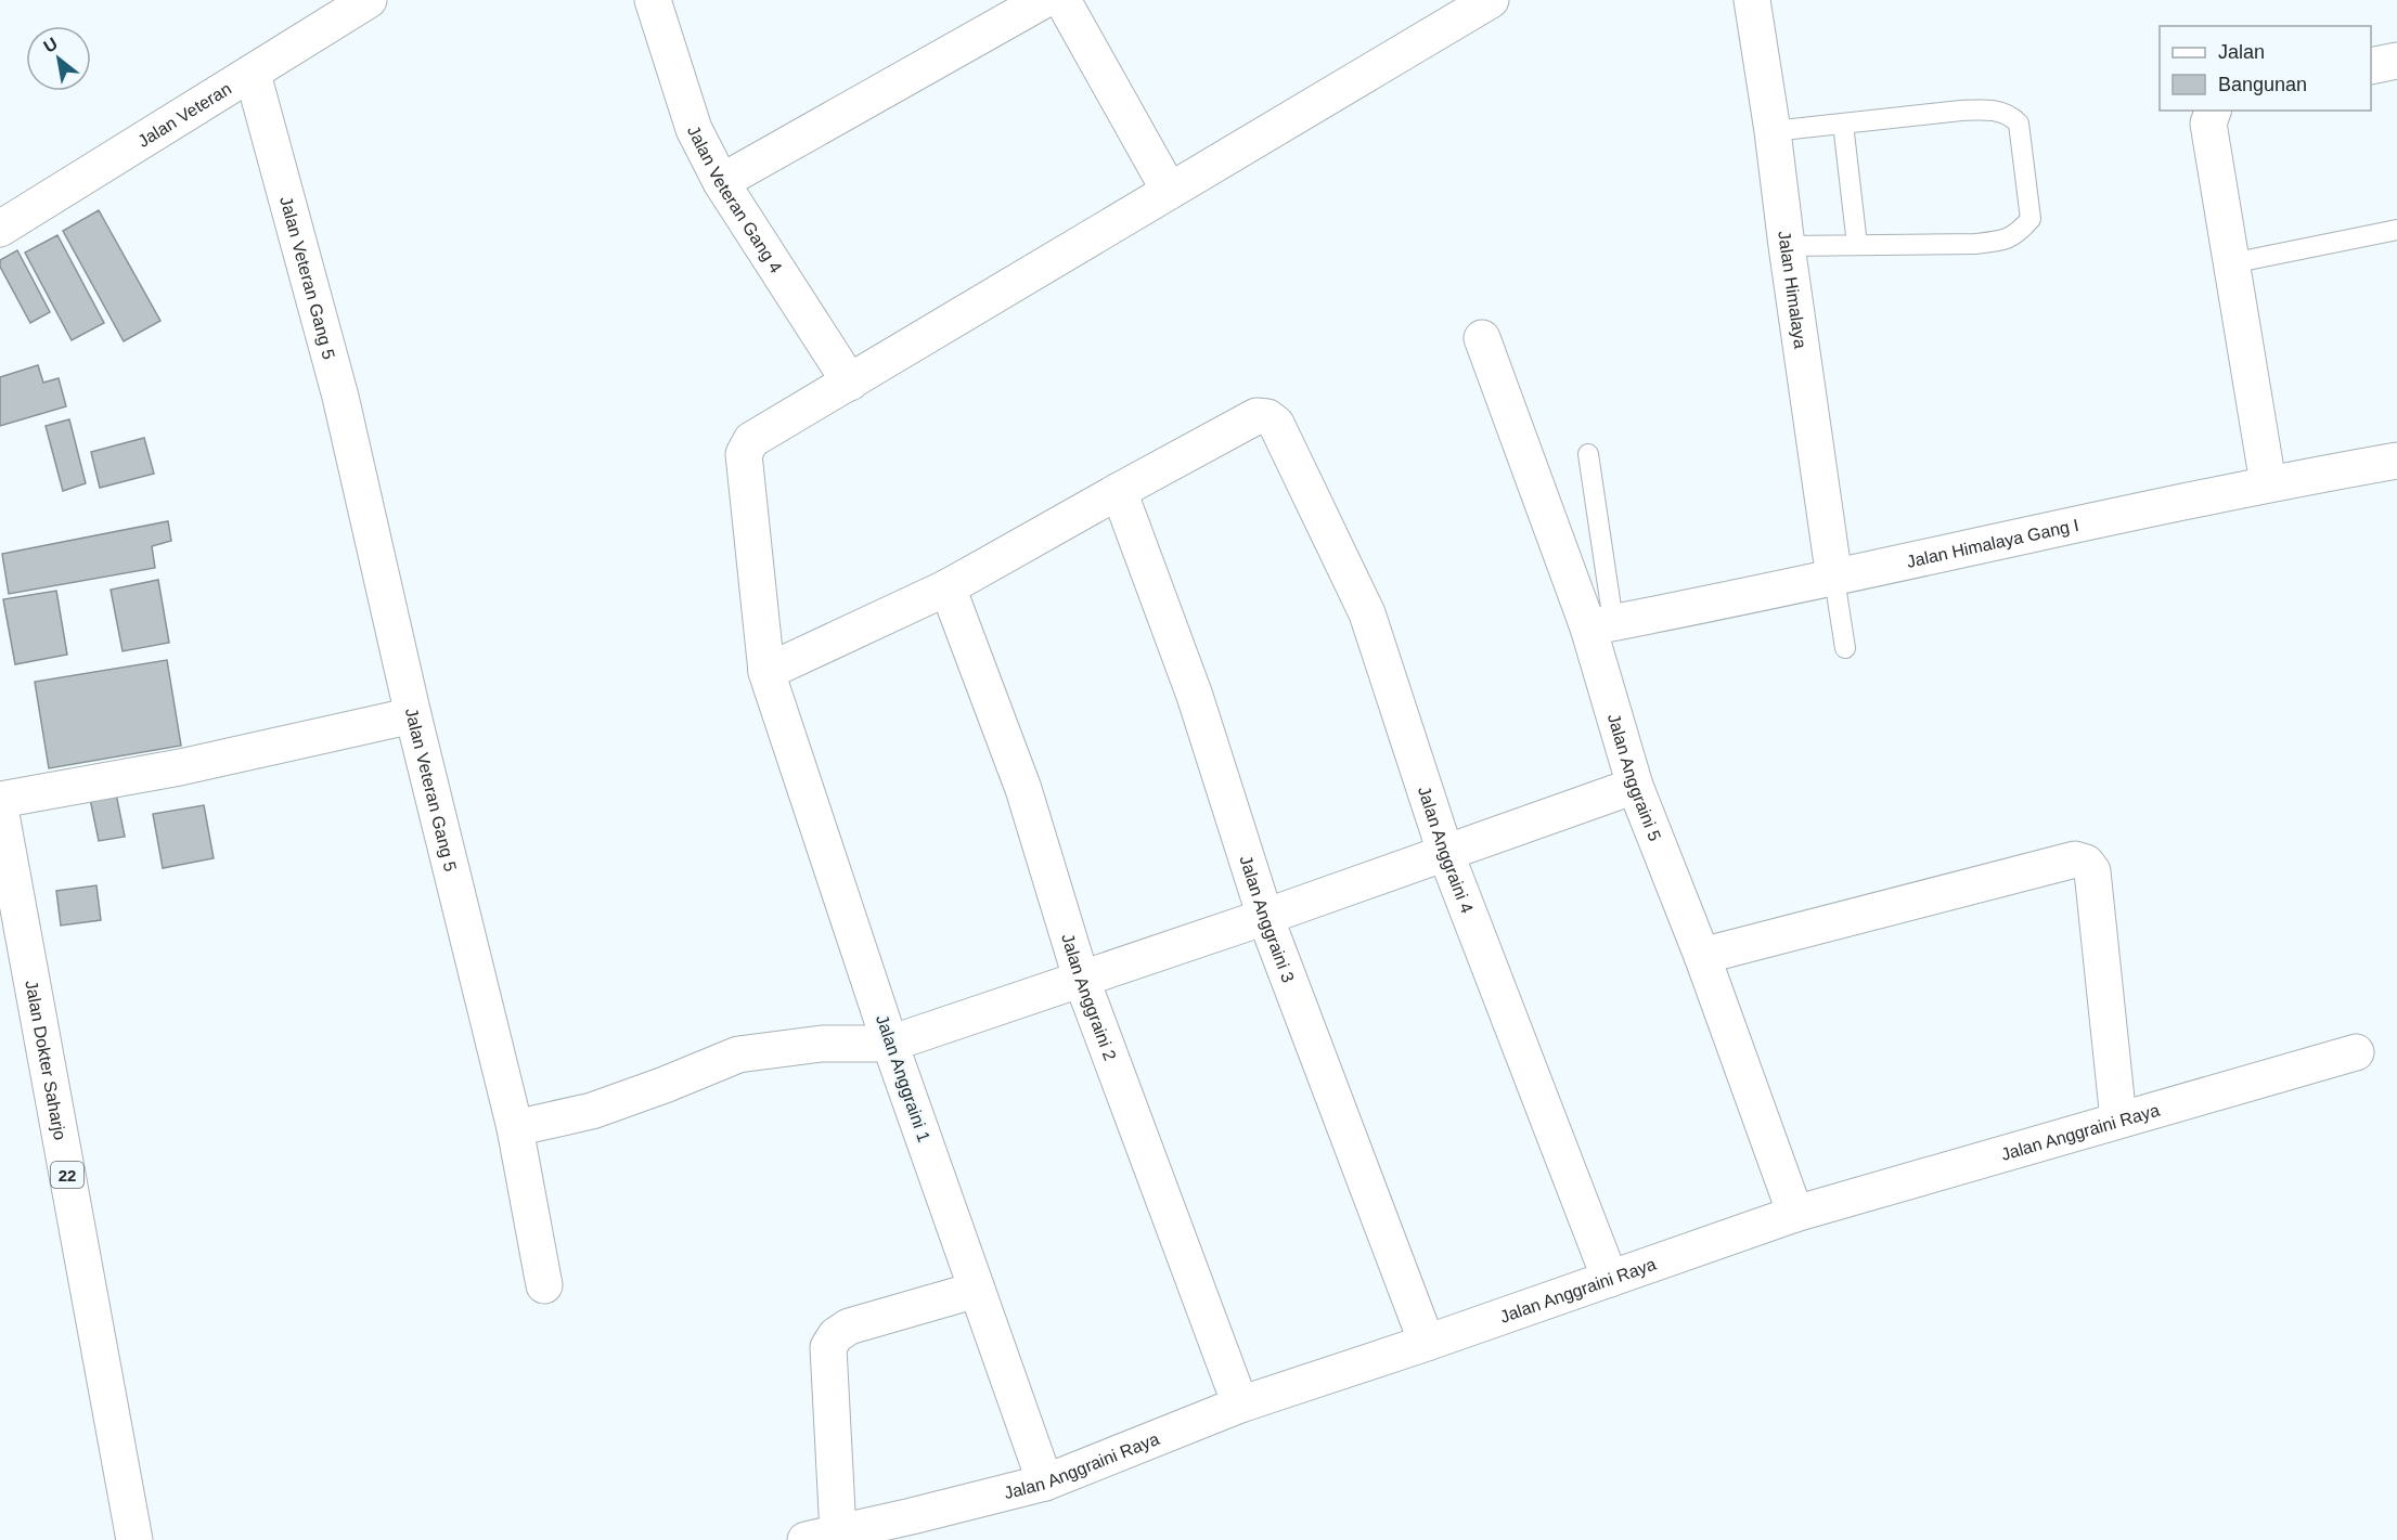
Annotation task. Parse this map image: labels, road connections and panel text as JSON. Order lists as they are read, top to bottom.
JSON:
{
  "streets": {
    "main road": [
      "Jalan Veteran",
      "Jalan Veteran Gang 4",
      "Jalan Veteran Gang 5",
      "Jalan Himalaya",
      "Jalan Himalaya Gang I",
      "Jalan Anggraini 5",
      "Jalan Anggraini 4",
      "Jalan Anggraini 3",
      "Jalan Anggraini 2",
      "Jalan Dokter Saharjo",
      "Jalan Anggraini 1",
      "Jalan Anggraini Raya",
      "22"
    ]
  },
  "crossings": [
    ["Jalan Veteran", "Jalan Veteran Gang 5"],
    ["Jalan Veteran Gang 4", "Jalan Anggraini 1"],
    ["Jalan Himalaya", "Jalan Himalaya Gang I"],
    ["Jalan Himalaya Gang I", "Jalan Anggraini 5"],
    ["Jalan Anggraini 5", "Jalan Anggraini Raya"],
    ["Jalan Anggraini 4", "Jalan Anggraini 3"],
    ["Jalan Anggraini 4", "Jalan Anggraini Raya"],
    ["Jalan Anggraini 3", "Jalan Anggraini Raya"],
    ["Jalan Anggraini 2", "Jalan Anggraini Raya"],
    ["Jalan Anggraini 1", "Jalan Anggraini Raya"]
  ],
  "legend": ["Jalan", "Bangunan"],
  "north": "top left"
}
